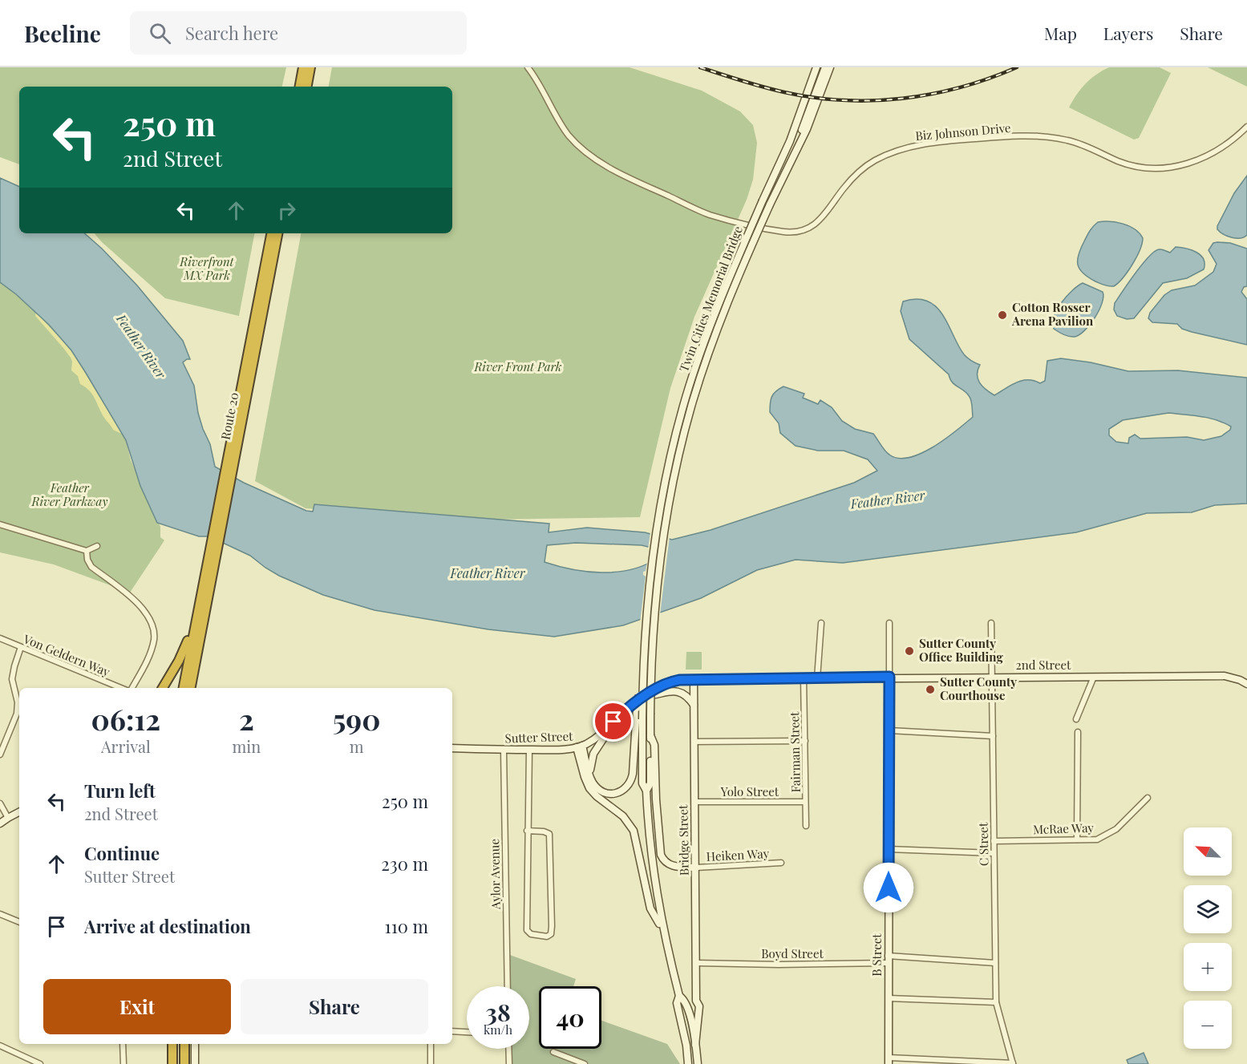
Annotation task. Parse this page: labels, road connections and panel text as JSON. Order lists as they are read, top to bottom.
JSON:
{
  "streets": {
    "highway": ["Route 20"],
    "main road": [
      "Twin Cities Memorial Bridge",
      "2nd Street",
      "Sutter Street",
      "Bridge Street",
      "B Street"
    ],
    "street": [
      "Biz Johnson Drive",
      "Von Geldern Way",
      "Fairman Street",
      "Yolo Street",
      "McRae Way",
      "C Street",
      "Heiken Way",
      "Aylor Avenue",
      "Boyd Street"
    ]
  },
  "crossings": [
    ["2nd Street", "Sutter Street"],
    ["2nd Street", "Fairman Street"],
    ["2nd Street", "Bridge Street"],
    ["2nd Street", "C Street"],
    ["2nd Street", "B Street"],
    ["Sutter Street", "Bridge Street"],
    ["Sutter Street", "Aylor Avenue"],
    ["Fairman Street", "Yolo Street"],
    ["Yolo Street", "Bridge Street"],
    ["McRae Way", "C Street"],
    ["Bridge Street", "Heiken Way"],
    ["Bridge Street", "Boyd Street"],
    ["C Street", "Boyd Street"],
    ["Boyd Street", "B Street"]
  ],
  "water": ["Feather River"],
  "parks": ["Riverfront MX Park", "River Front Park", "Feather River Parkway"],
  "places": ["Cotton Rosser Arena Pavilion", "Sutter County Office Building", "Sutter County Courthouse"],
  "north": "top left",
  "page": {
    "header": "Beeline",
    "search": "Search here",
    "nav": ["Map", "Layers", "Share"],
    "turn": ["250 m", "2nd Street"],
    "eta": [
      "06:12",
      "Arrival",
      "2",
      "min",
      "590",
      "m"
    ],
    "list": [
      {
        "name": "Turn left",
        "note": "2nd Street",
        "value": "250 m"
      },
      {
        "name": "Continue",
        "note": "Sutter Street",
        "value": "230 m"
      },
      {
        "name": "Arrive at destination",
        "value": "110 m"
      }
    ],
    "map_buttons": ["+", "−"],
    "buttons": ["Exit", "Share"],
    "speed": "38 km/h",
    "limit": "40"
  }
}
